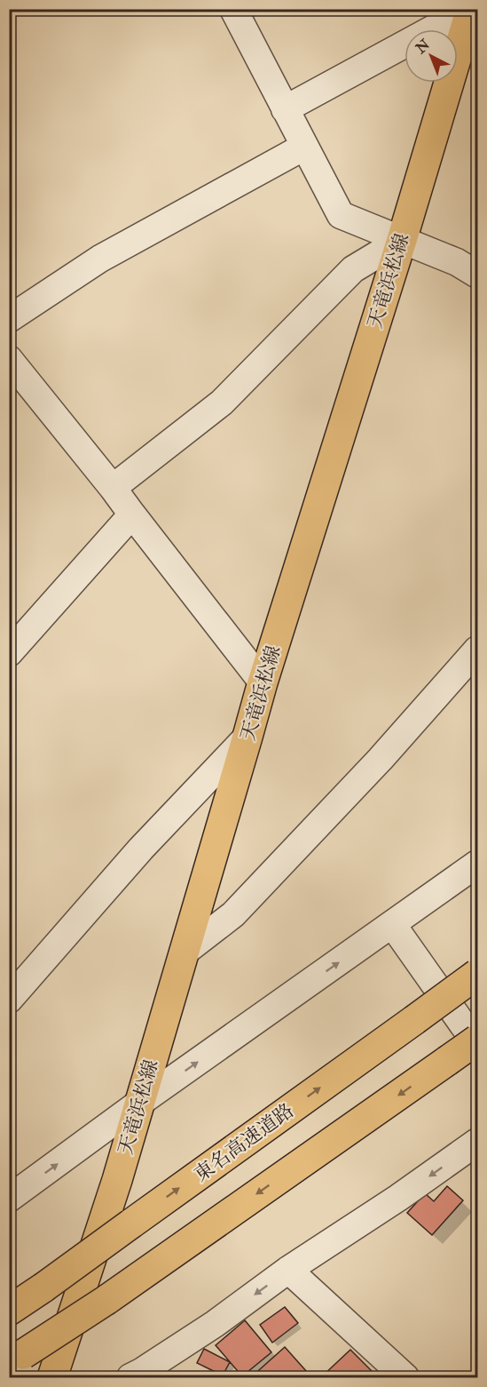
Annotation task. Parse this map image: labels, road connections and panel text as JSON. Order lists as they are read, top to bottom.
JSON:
{
  "streets": {
    "main road": ["天竜浜松線", "東名高速道路"]
  },
  "north": "top left"
}
